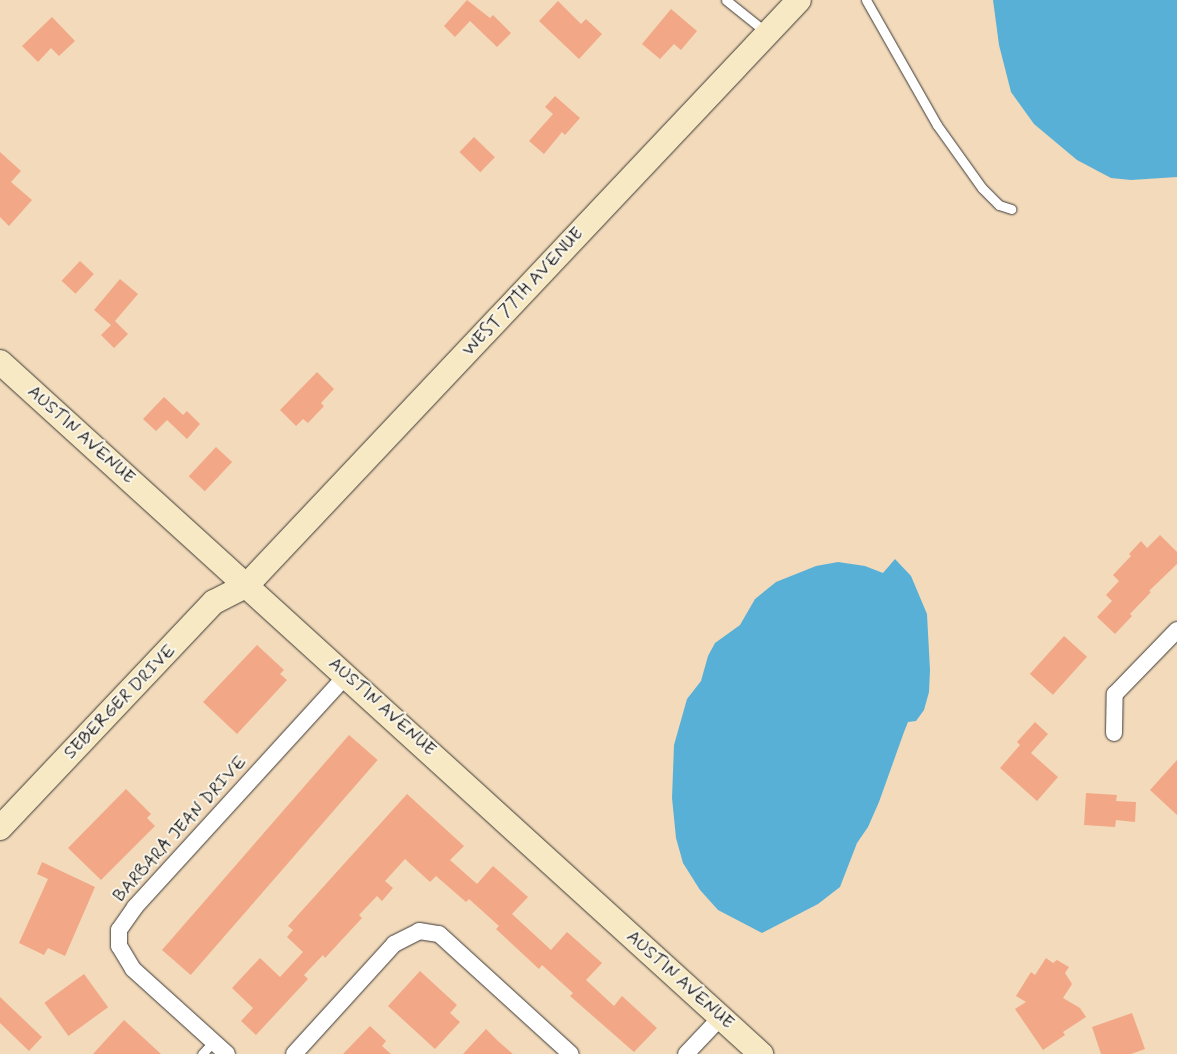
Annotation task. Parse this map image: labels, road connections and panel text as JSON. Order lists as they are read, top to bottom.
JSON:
{
  "streets": {
    "street": [
      "WEST 77TH AVENUE",
      "AUSTIN AVENUE",
      "SEBERGER DRIVE",
      "BARBARA JEAN DRIVE"
    ]
  },
  "crossings": [
    ["WEST 77TH AVENUE", "AUSTIN AVENUE"],
    ["WEST 77TH AVENUE", "SEBERGER DRIVE"],
    ["AUSTIN AVENUE", "SEBERGER DRIVE"],
    ["AUSTIN AVENUE", "BARBARA JEAN DRIVE"]
  ]
}
